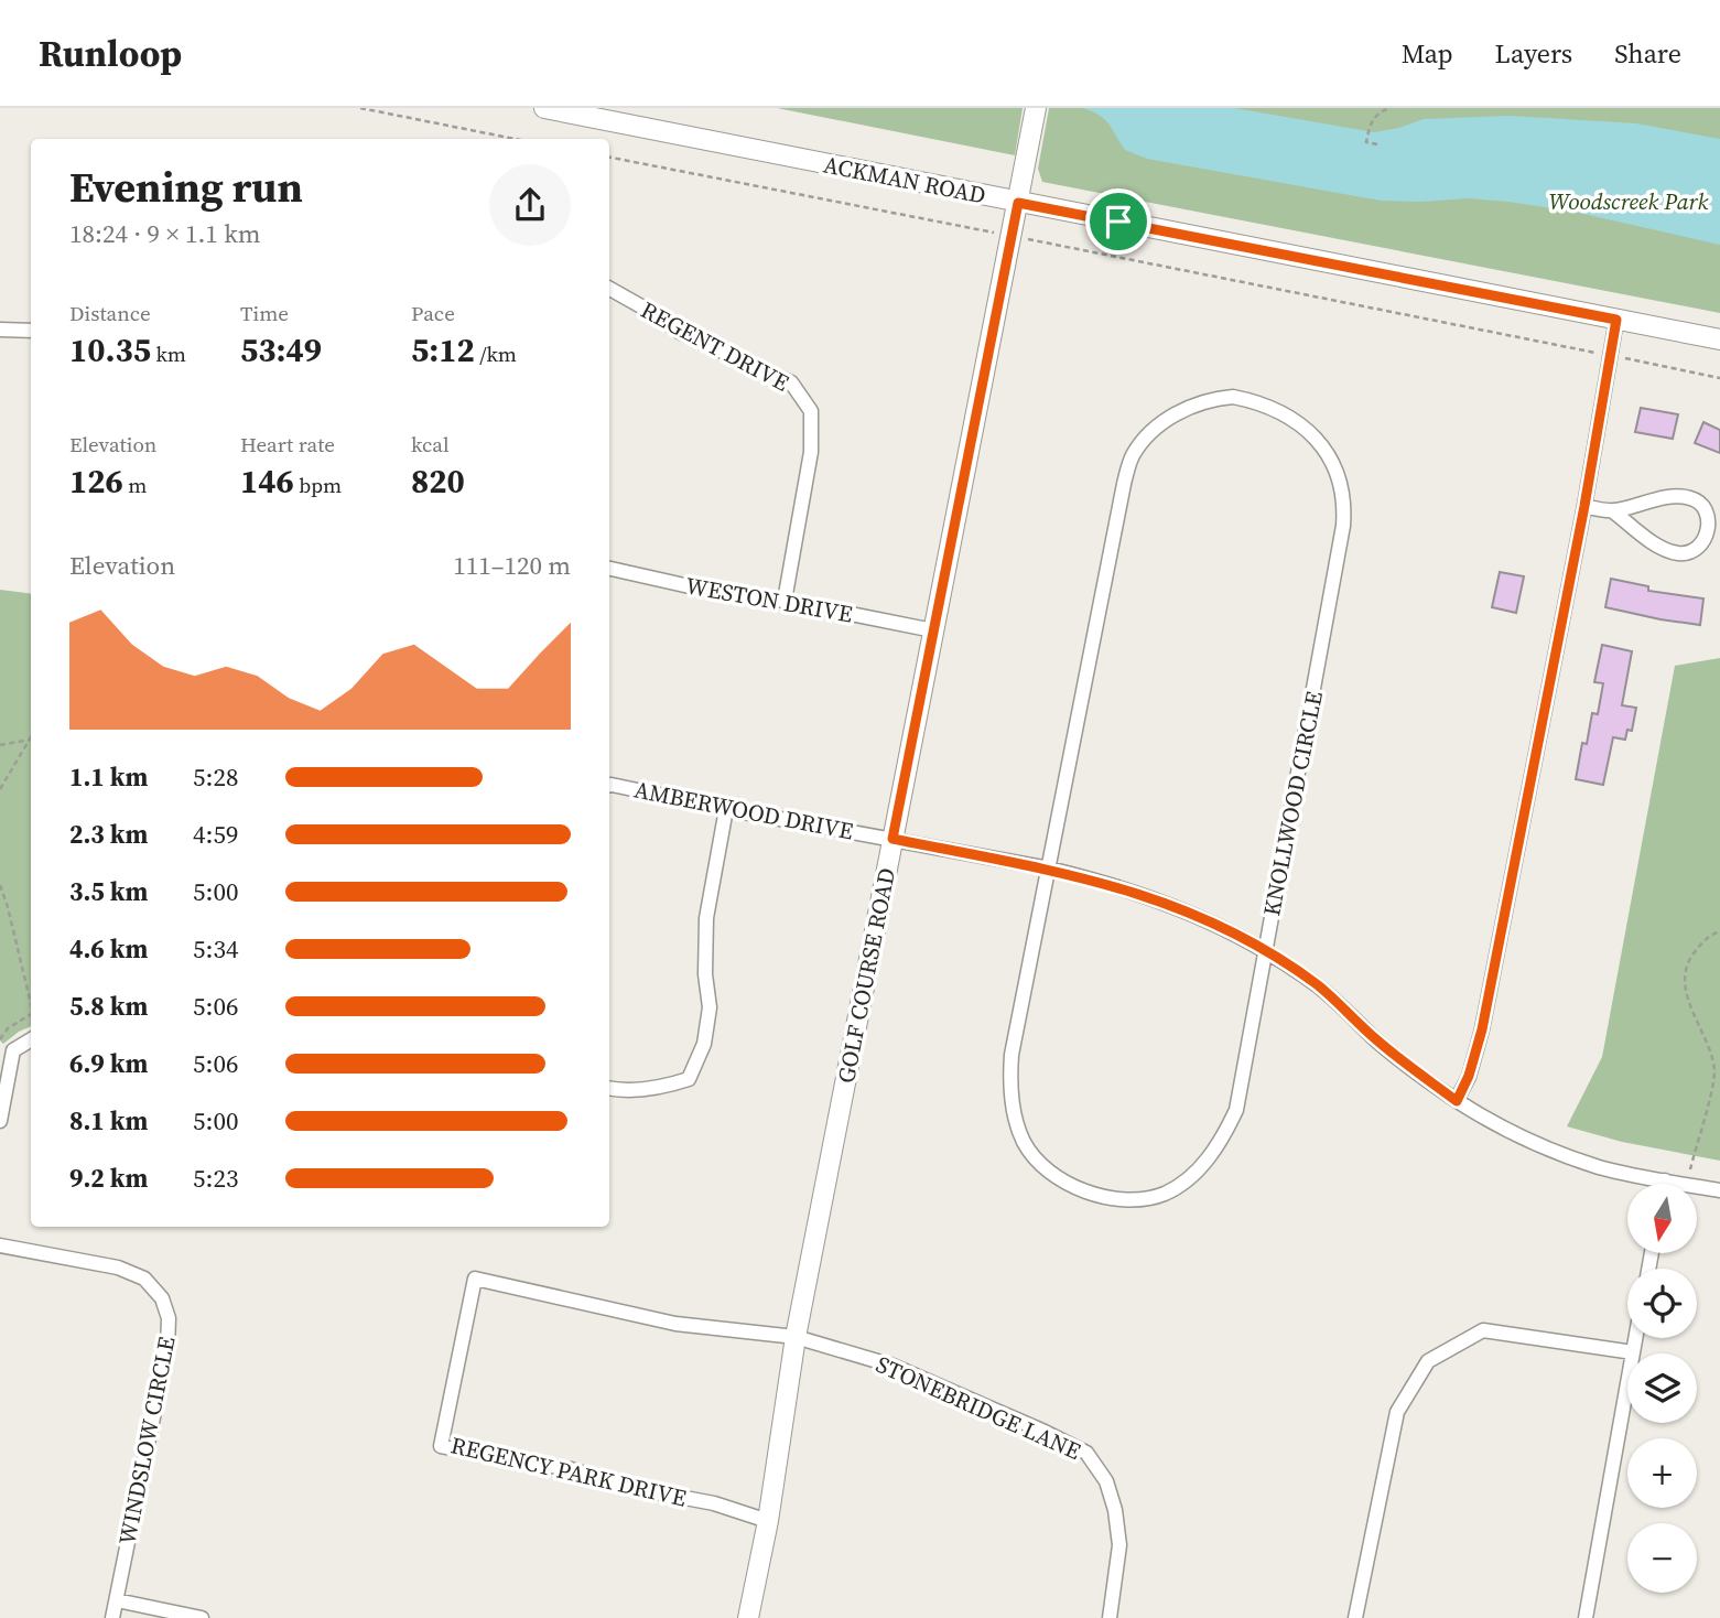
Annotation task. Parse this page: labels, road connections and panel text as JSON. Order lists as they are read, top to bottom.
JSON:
{
  "streets": {
    "street": [
      "ACKMAN ROAD",
      "REGENT DRIVE",
      "WESTON DRIVE",
      "KNOLLWOOD CIRCLE",
      "AMBERWOOD DRIVE",
      "GOLF COURSE ROAD",
      "STONEBRIDGE LANE",
      "WINDSLOW CIRCLE",
      "REGENCY PARK DRIVE"
    ]
  },
  "crossings": [
    ["ACKMAN ROAD", "GOLF COURSE ROAD"],
    ["REGENT DRIVE", "WESTON DRIVE"],
    ["WESTON DRIVE", "GOLF COURSE ROAD"],
    ["KNOLLWOOD CIRCLE", "AMBERWOOD DRIVE"],
    ["AMBERWOOD DRIVE", "GOLF COURSE ROAD"],
    ["GOLF COURSE ROAD", "STONEBRIDGE LANE"],
    ["GOLF COURSE ROAD", "REGENCY PARK DRIVE"],
    ["STONEBRIDGE LANE", "REGENCY PARK DRIVE"]
  ],
  "parks": ["Woodscreek Park"],
  "north": "bottom",
  "page": {
    "header": "Runloop",
    "nav": ["Map", "Layers", "Share"],
    "heading": ["Evening run", "18:24 · 9 × 1.1 km"],
    "stats": [
      ["Distance", "10.35 km"],
      ["Time", "53:49"],
      ["Pace", "5:12 /km"],
      ["Elevation", "126 m"],
      ["Heart rate", "146 bpm"],
      ["kcal", "820"]
    ],
    "chart": ["Elevation", "111–120 m"],
    "list": [
      {
        "name": "1.1 km",
        "note": "5:28"
      },
      {
        "name": "2.3 km",
        "note": "4:59"
      },
      {
        "name": "3.5 km",
        "note": "5:00"
      },
      {
        "name": "4.6 km",
        "note": "5:34"
      },
      {
        "name": "5.8 km",
        "note": "5:06"
      },
      {
        "name": "6.9 km",
        "note": "5:06"
      },
      {
        "name": "8.1 km",
        "note": "5:00"
      },
      {
        "name": "9.2 km",
        "note": "5:23"
      }
    ],
    "map_buttons": ["+", "−"]
  }
}
